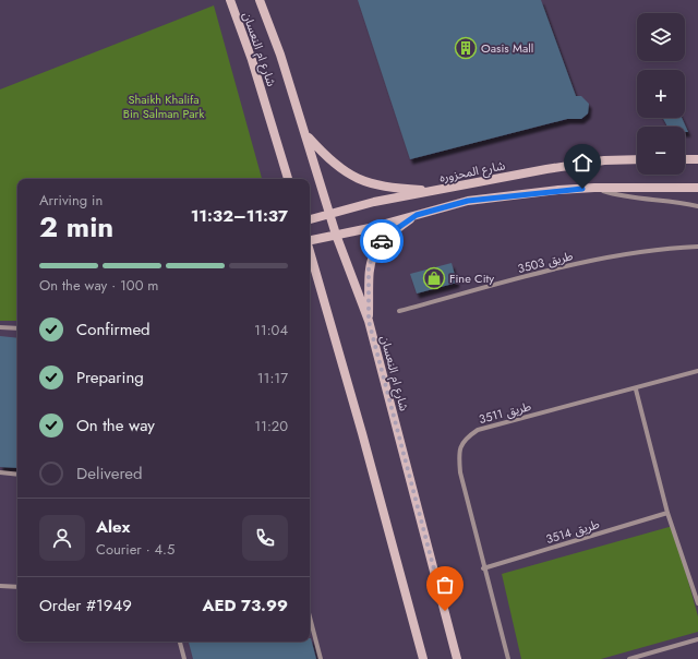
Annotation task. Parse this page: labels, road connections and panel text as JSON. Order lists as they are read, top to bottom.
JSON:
{
  "streets": {
    "main road": ["شارع ام النعسان", "شارع المحزوره"],
    "street": ["طريق 3503", "طريق 3511", "طريق 3514"]
  },
  "crossings": [
    ["شارع ام النعسان", "شارع المحزوره"],
    ["طريق 3511", "طريق 3514"]
  ],
  "parks": ["Shaikh Khalifa Bin Salman Park"],
  "places": {
    "building": ["Oasis Mall"],
    "shop": ["Fine City"]
  },
  "page": {
    "map_buttons": ["+", "−"],
    "heading": ["2 min", "Arriving in", "11:32–11:37"],
    "panel": [
      "Alex",
      "Courier · 4.5",
      "Order #1949",
      "AED 73.99"
    ],
    "bar": "On the way · 100 m",
    "list": [
      ["Confirmed", "11:04"],
      ["Preparing", "11:17"],
      ["On the way", "11:20"],
      "Delivered"
    ]
  }
}
